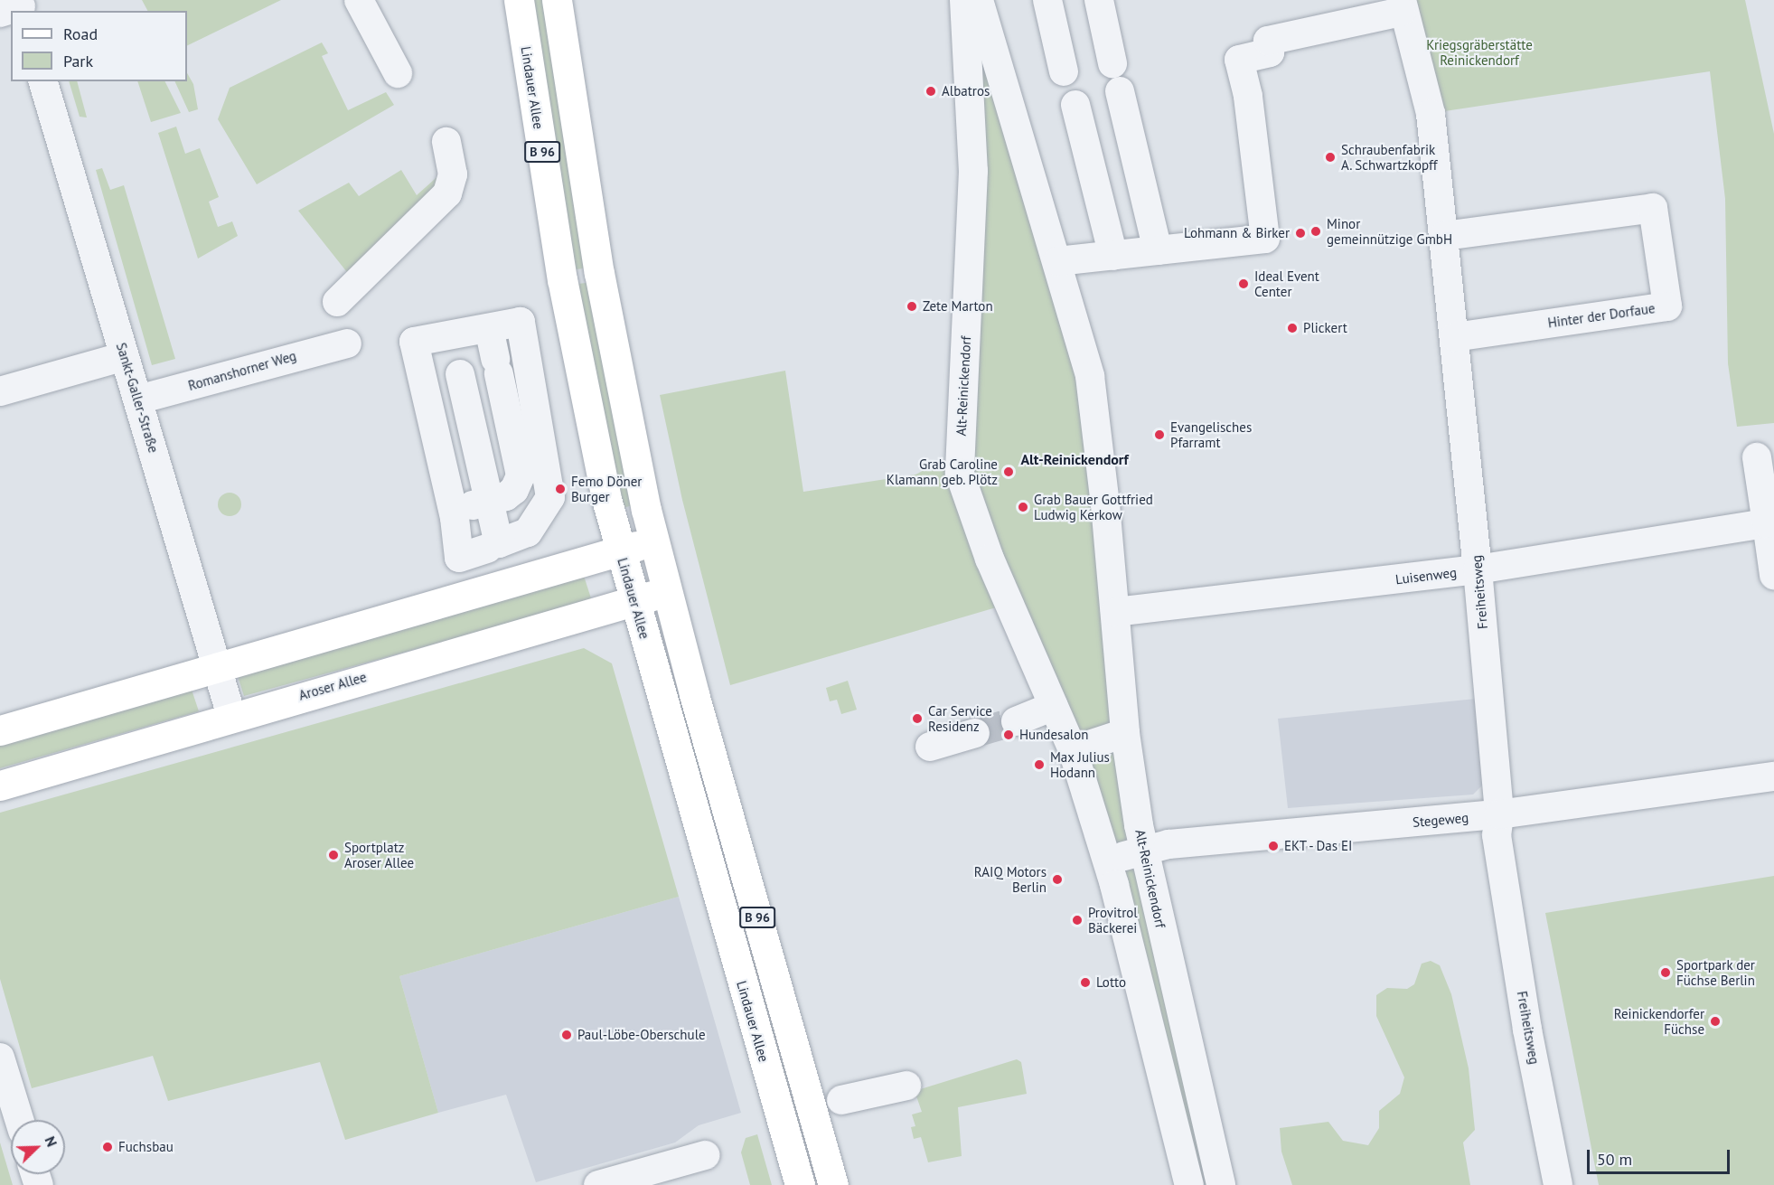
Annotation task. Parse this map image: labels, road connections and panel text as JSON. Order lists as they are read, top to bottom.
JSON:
{
  "streets": {
    "main road": ["Lindauer Allee", "B 96", "Aroser Allee"],
    "street": [
      "Hinter der Dorfaue",
      "Romanshorner Weg",
      "Alt-Reinickendorf",
      "Sankt-Galler-Straße",
      "Luisenweg",
      "Freiheitsweg",
      "Stegeweg"
    ]
  },
  "crossings": [
    ["Lindauer Allee", "Aroser Allee"],
    ["B 96", "Aroser Allee"],
    ["Hinter der Dorfaue", "Freiheitsweg"],
    ["Romanshorner Weg", "Sankt-Galler-Straße"],
    ["Alt-Reinickendorf", "Luisenweg"],
    ["Alt-Reinickendorf", "Stegeweg"],
    ["Sankt-Galler-Straße", "Aroser Allee"],
    ["Luisenweg", "Freiheitsweg"],
    ["Freiheitsweg", "Stegeweg"]
  ],
  "districts": ["Alt-Reinickendorf"],
  "parks": ["Kriegsgräberstätte Reinickendorf"],
  "places": [
    "Albatros",
    "Schraubenfabrik A. Schwartzkopff",
    "Minor gemeinnützige GmbH",
    "Lohmann & Birker",
    "Ideal Event Center",
    "Zete Marton",
    "Plickert",
    "Evangelisches Pfarramt",
    "Grab Caroline Klamann geb. Plötz",
    "Femo Döner Burger",
    "Grab Bauer Gottfried Ludwig Kerkow",
    "Car Service Residenz",
    "Hundesalon",
    "Max Julius Hodann",
    "EKT - Das EI",
    "Sportplatz Aroser Allee",
    "RAIQ Motors Berlin",
    "Provitrol Bäckerei",
    "Sportpark der Füchse Berlin",
    "Lotto",
    "Reinickendorfer Füchse",
    "Paul-Löbe-Oberschule",
    "Fuchsbau"
  ],
  "legend": ["Road", "Park"],
  "scale_bar": "50 m",
  "north": "top right"
}
